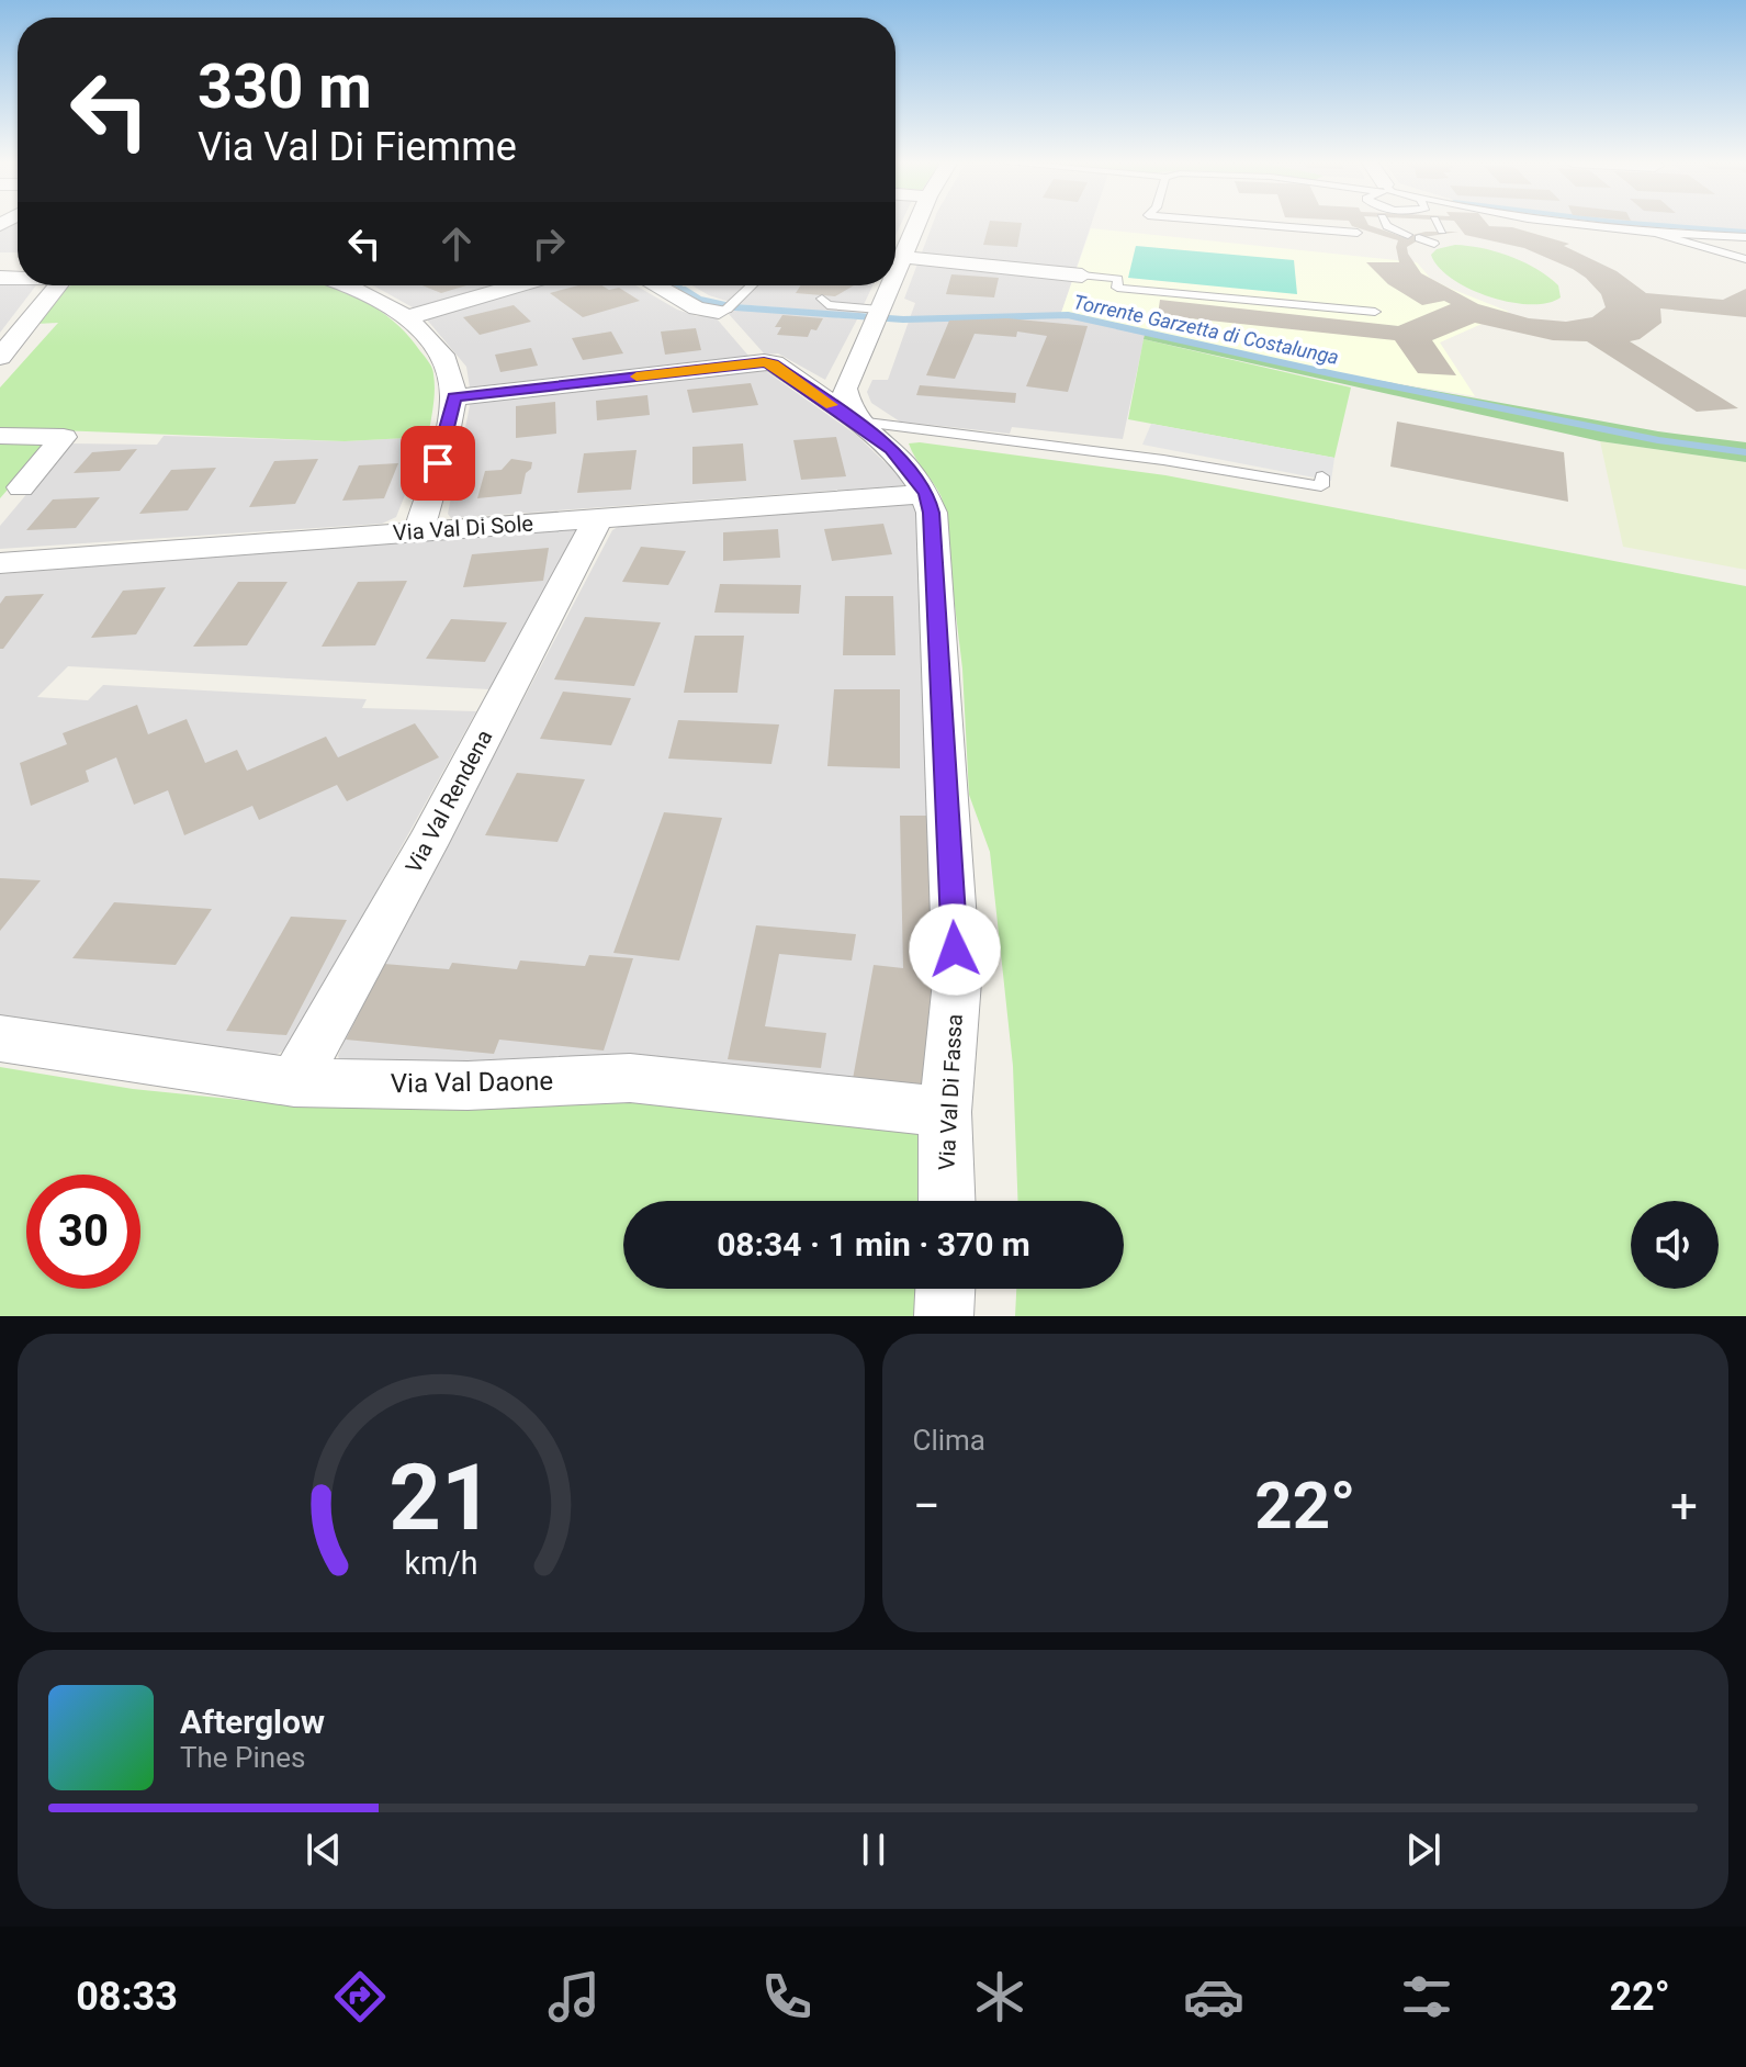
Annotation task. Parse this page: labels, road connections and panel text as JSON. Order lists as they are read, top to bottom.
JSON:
{
  "streets": {
    "street": [
      "Via Val Di Sole",
      "Via Val Rendena",
      "Via Val Daone",
      "Via Val Di Fassa"
    ]
  },
  "crossings": [
    ["Via Val Di Sole", "Via Val Rendena"],
    ["Via Val Di Sole", "Via Val Di Fassa"],
    ["Via Val Rendena", "Via Val Daone"],
    ["Via Val Daone", "Via Val Di Fassa"]
  ],
  "water": ["Torrente Garzetta di Costalunga"],
  "page": {
    "turn": ["330 m", "Via Val Di Fiemme"],
    "limit": "30",
    "trip": "08:34 · 1 min · 370 m",
    "tile": "Clima",
    "heat": ["−", "22°", "+"],
    "song": ["Afterglow", "The Pines"],
    "tabs": ["08:33", "22°"],
    "gauge": ["21", "km/h"]
  }
}
